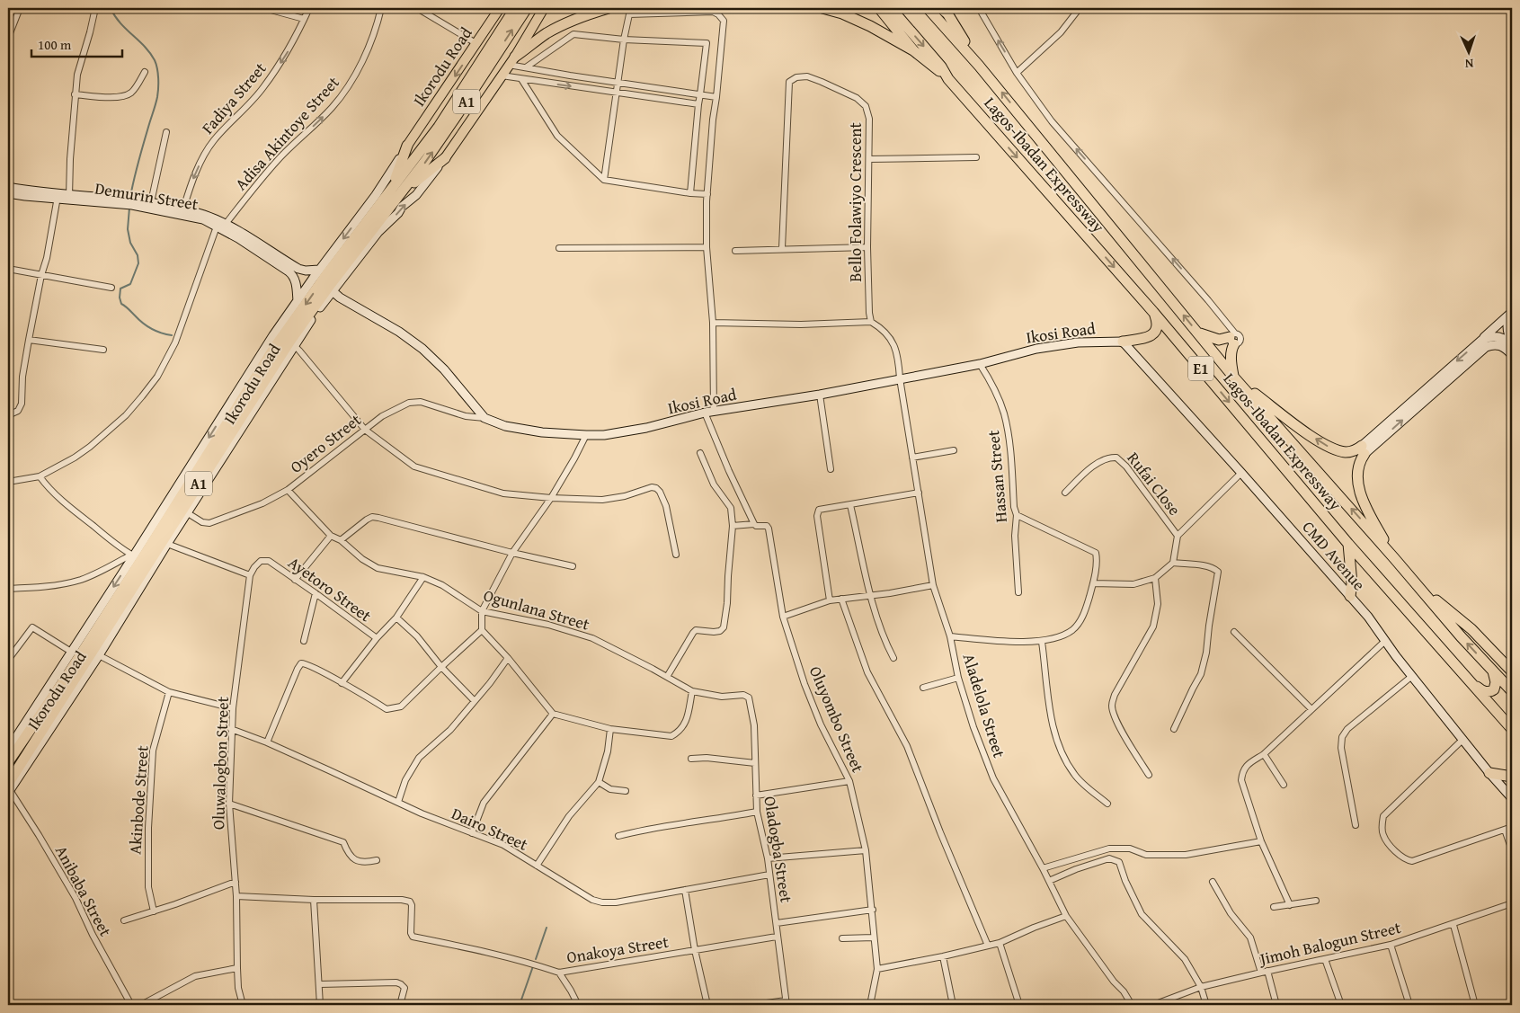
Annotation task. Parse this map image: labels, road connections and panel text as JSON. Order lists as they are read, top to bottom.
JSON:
{
  "streets": {
    "highway": [
      "Ikorodu Road",
      "A1",
      "Lagos-Ibadan Expressway",
      "E1"
    ],
    "street": [
      "Fadiya Street",
      "Adisa Akintoye Street",
      "Demurin Street",
      "Bello Folawiyo Crescent",
      "Ikosi Road",
      "Oyero Street",
      "Hassan Street",
      "Rufai Close",
      "CMD Avenue",
      "Ayetoro Street",
      "Ogunlana Street",
      "Aladelola Street",
      "Oluyombo Street",
      "Oluwalogbon Street",
      "Akinbode Street",
      "Dairo Street",
      "Oladogba Street",
      "Anibaba Street",
      "Jimoh Balogun Street",
      "Onakoya Street"
    ]
  },
  "crossings": [
    ["Ikorodu Road", "Demurin Street"],
    ["Ikorodu Road", "Ikosi Road"],
    ["Ikorodu Road", "Oyero Street"],
    ["Ikorodu Road", "Anibaba Street"],
    ["Fadiya Street", "Demurin Street"],
    ["Adisa Akintoye Street", "Demurin Street"],
    ["Ikosi Road", "Oyero Street"],
    ["Ikosi Road", "Hassan Street"],
    ["Ikosi Road", "CMD Avenue"],
    ["Ikosi Road", "Aladelola Street"],
    ["Oyero Street", "Ogunlana Street"],
    ["Ayetoro Street", "Oluwalogbon Street"],
    ["Ogunlana Street", "Oladogba Street"],
    ["Oluwalogbon Street", "Dairo Street"],
    ["Dairo Street", "Oladogba Street"],
    ["Oladogba Street", "Onakoya Street"]
  ],
  "one_way": ["Fadiya Street", "Adisa Akintoye Street"],
  "scale_bar": "100 m",
  "north": "bottom"
}
